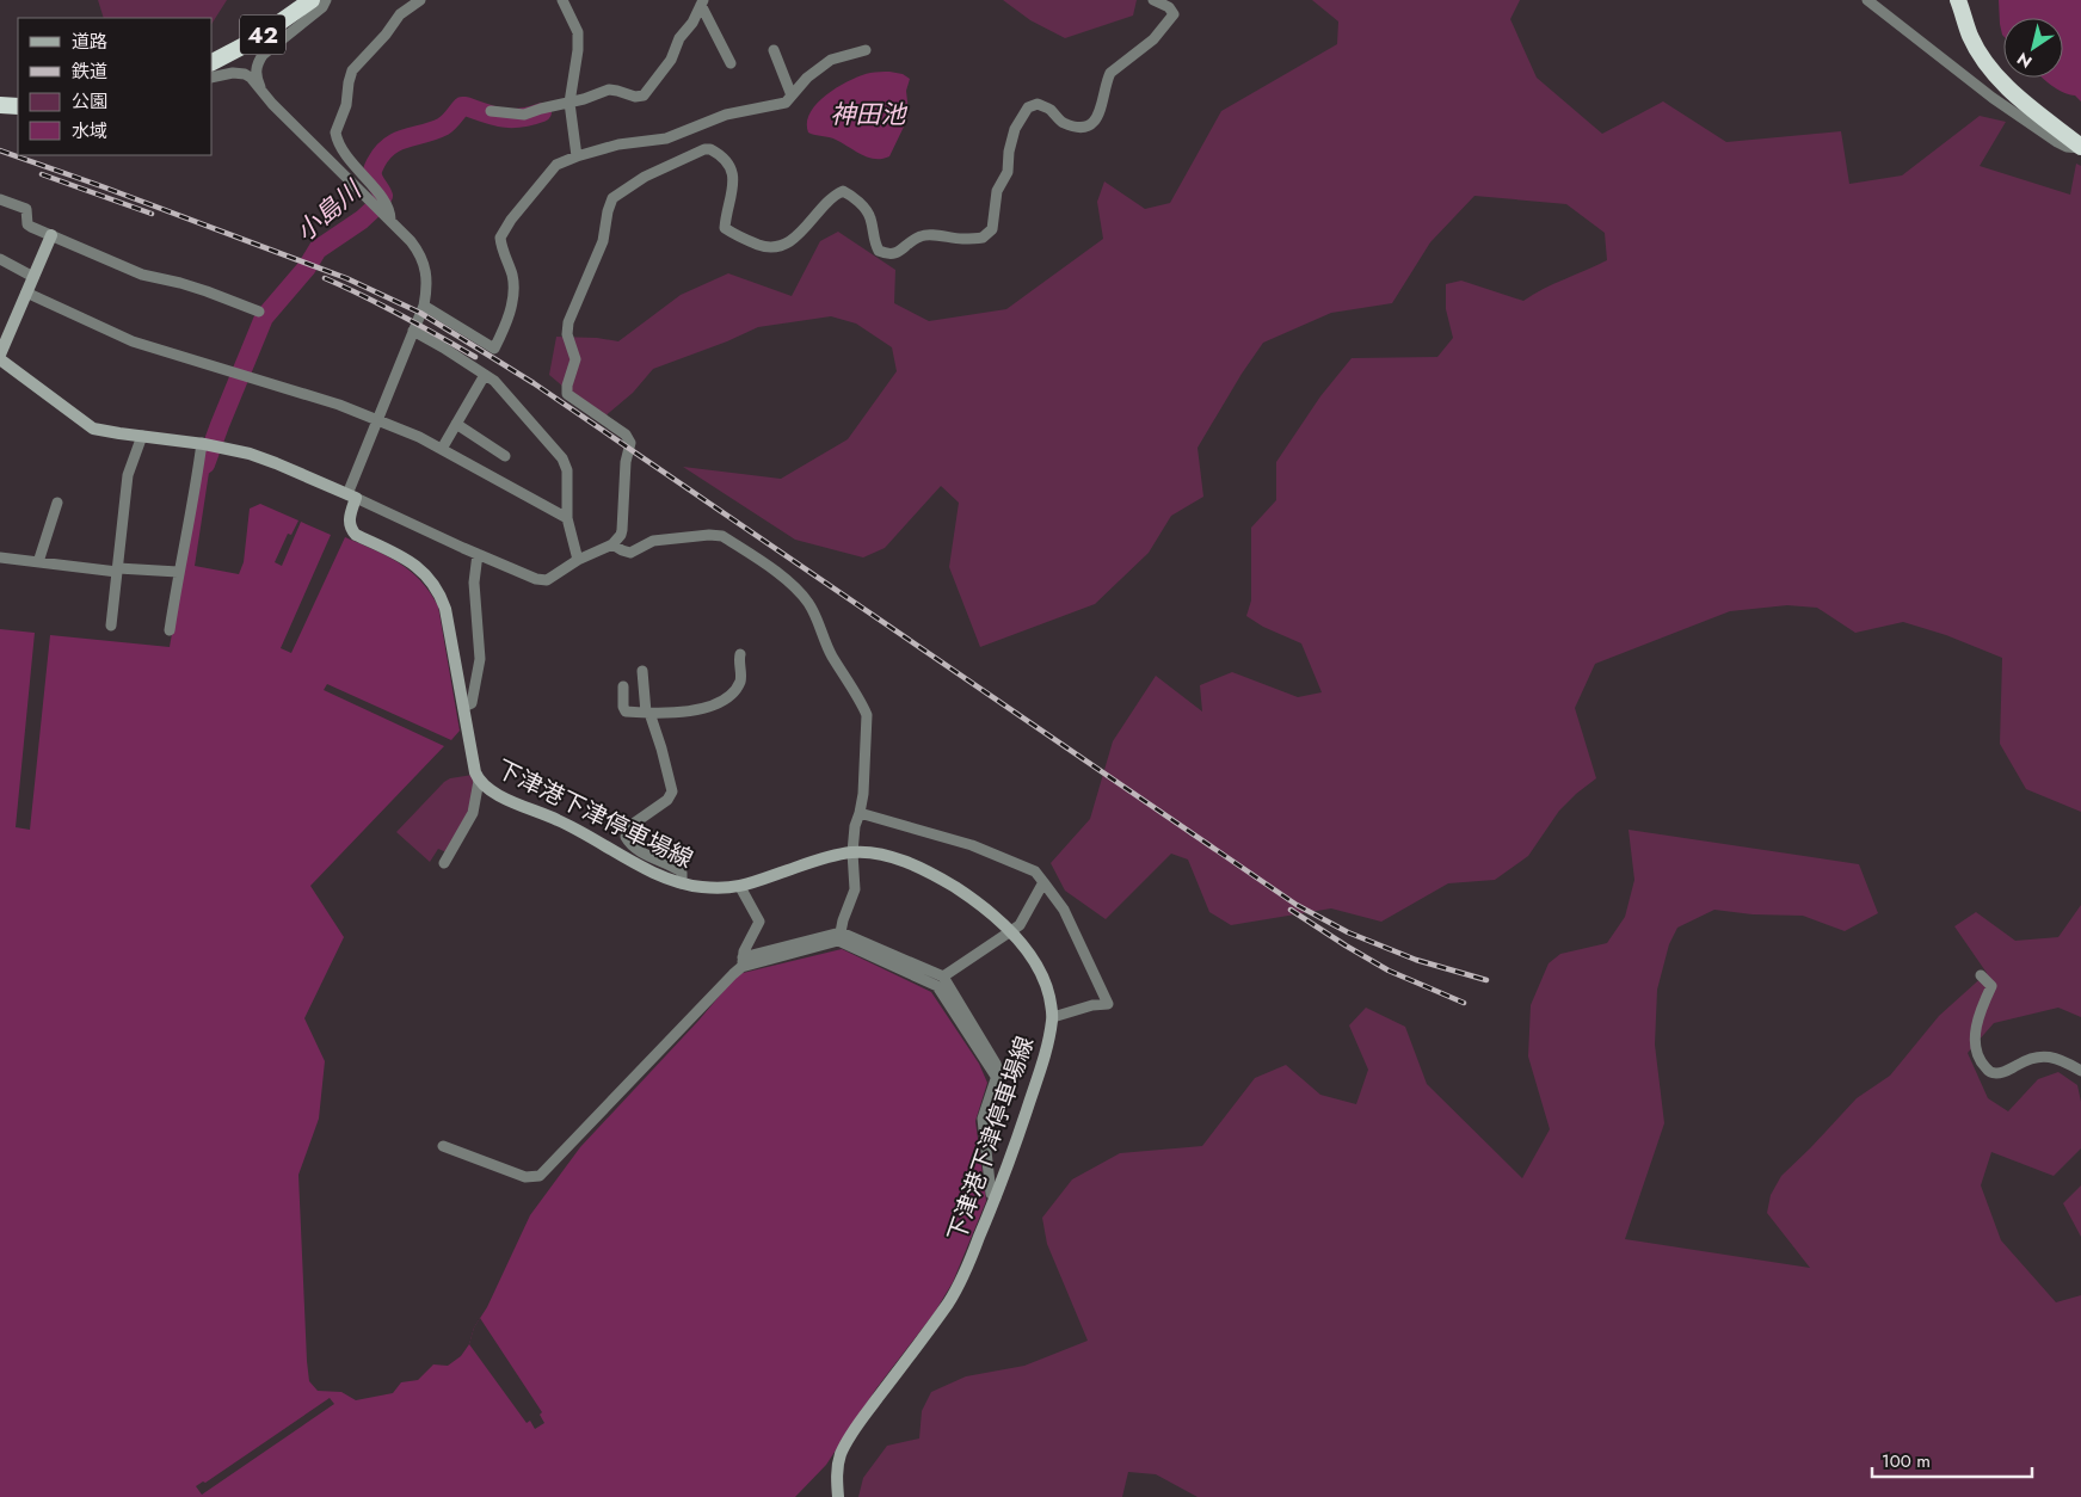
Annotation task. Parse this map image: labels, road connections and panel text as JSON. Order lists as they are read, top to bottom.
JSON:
{
  "streets": {
    "highway": ["42"],
    "main road": ["下津港下津停車場線"]
  },
  "water": ["神田池", "小島川"],
  "legend": [
    "道路",
    "鉄道",
    "公園",
    "水域"
  ],
  "scale_bar": "100 m",
  "north": "bottom left"
}
